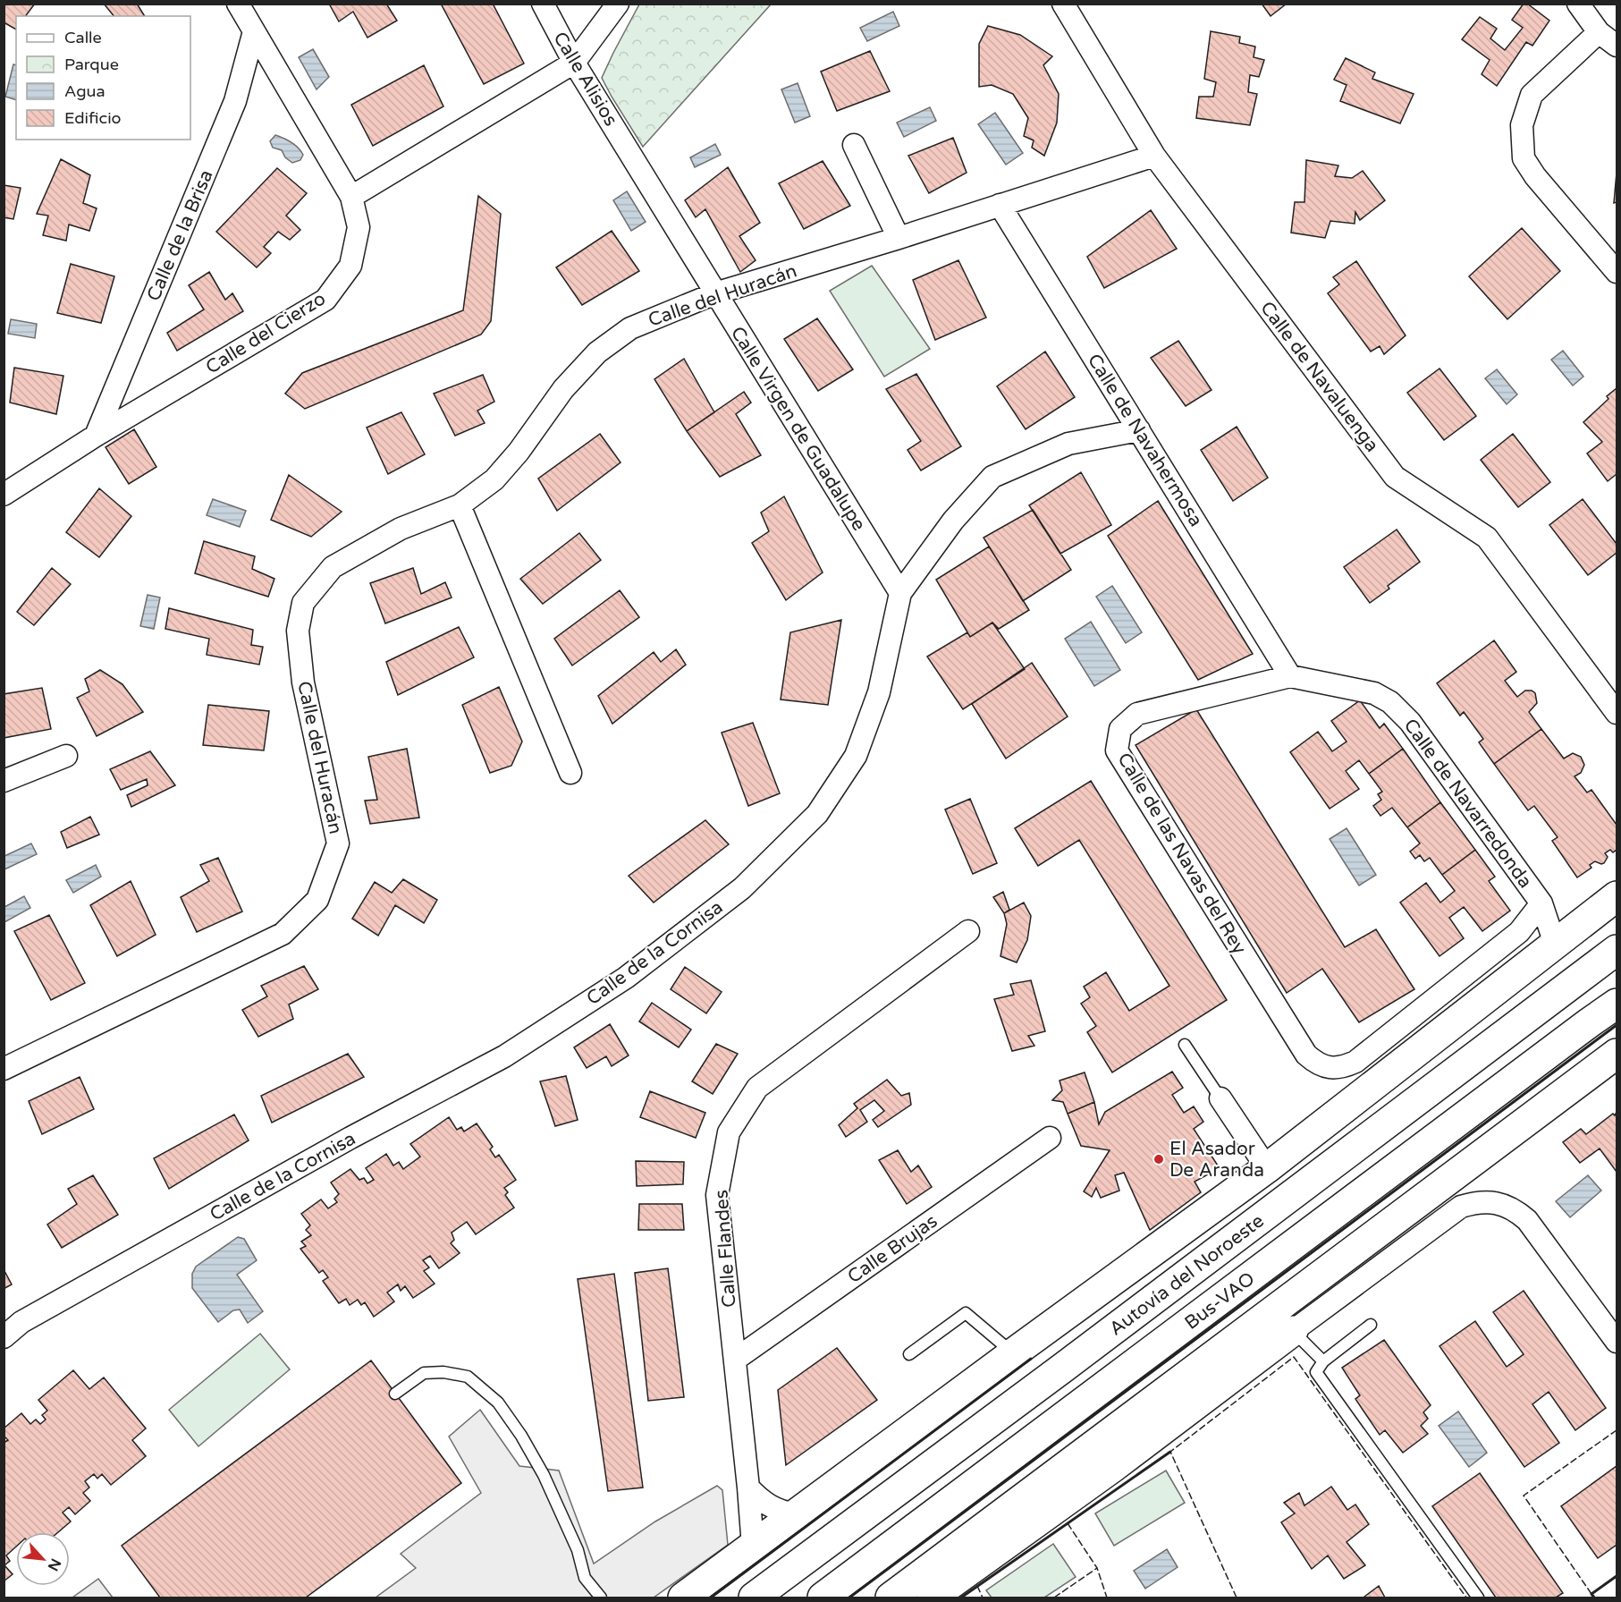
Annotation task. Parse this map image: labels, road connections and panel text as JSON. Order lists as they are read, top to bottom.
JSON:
{
  "streets": {
    "highway": ["Autovía del Noroeste", "Bus-VAO"],
    "street": [
      "Calle Alisios",
      "Calle de la Brisa",
      "Calle del Huracán",
      "Calle del Cierzo",
      "Calle de Navaluenga",
      "Calle Virgen de Guadalupe",
      "Calle de Navahermosa",
      "Calle de Navarredonda",
      "Calle de las Navas del Rey",
      "Calle de la Cornisa",
      "Calle Flandes",
      "Calle Brujas"
    ]
  },
  "crossings": [
    ["Calle Alisios", "Calle Virgen de Guadalupe"],
    ["Calle de la Brisa", "Calle del Cierzo"],
    ["Calle del Huracán", "Calle de Navaluenga"],
    ["Calle del Huracán", "Calle Virgen de Guadalupe"],
    ["Calle del Huracán", "Calle de Navahermosa"],
    ["Calle Virgen de Guadalupe", "Calle de la Cornisa"],
    ["Calle de Navahermosa", "Calle de Navarredonda"],
    ["Calle de Navahermosa", "Calle de las Navas del Rey"],
    ["Calle de Navahermosa", "Calle de la Cornisa"],
    ["Calle de Navarredonda", "Calle de las Navas del Rey"],
    ["Calle Flandes", "Calle Brujas"]
  ],
  "places": ["El Asador De Aranda"],
  "legend": [
    "Calle",
    "Parque",
    "Agua",
    "Edificio"
  ],
  "north": "bottom right"
}
